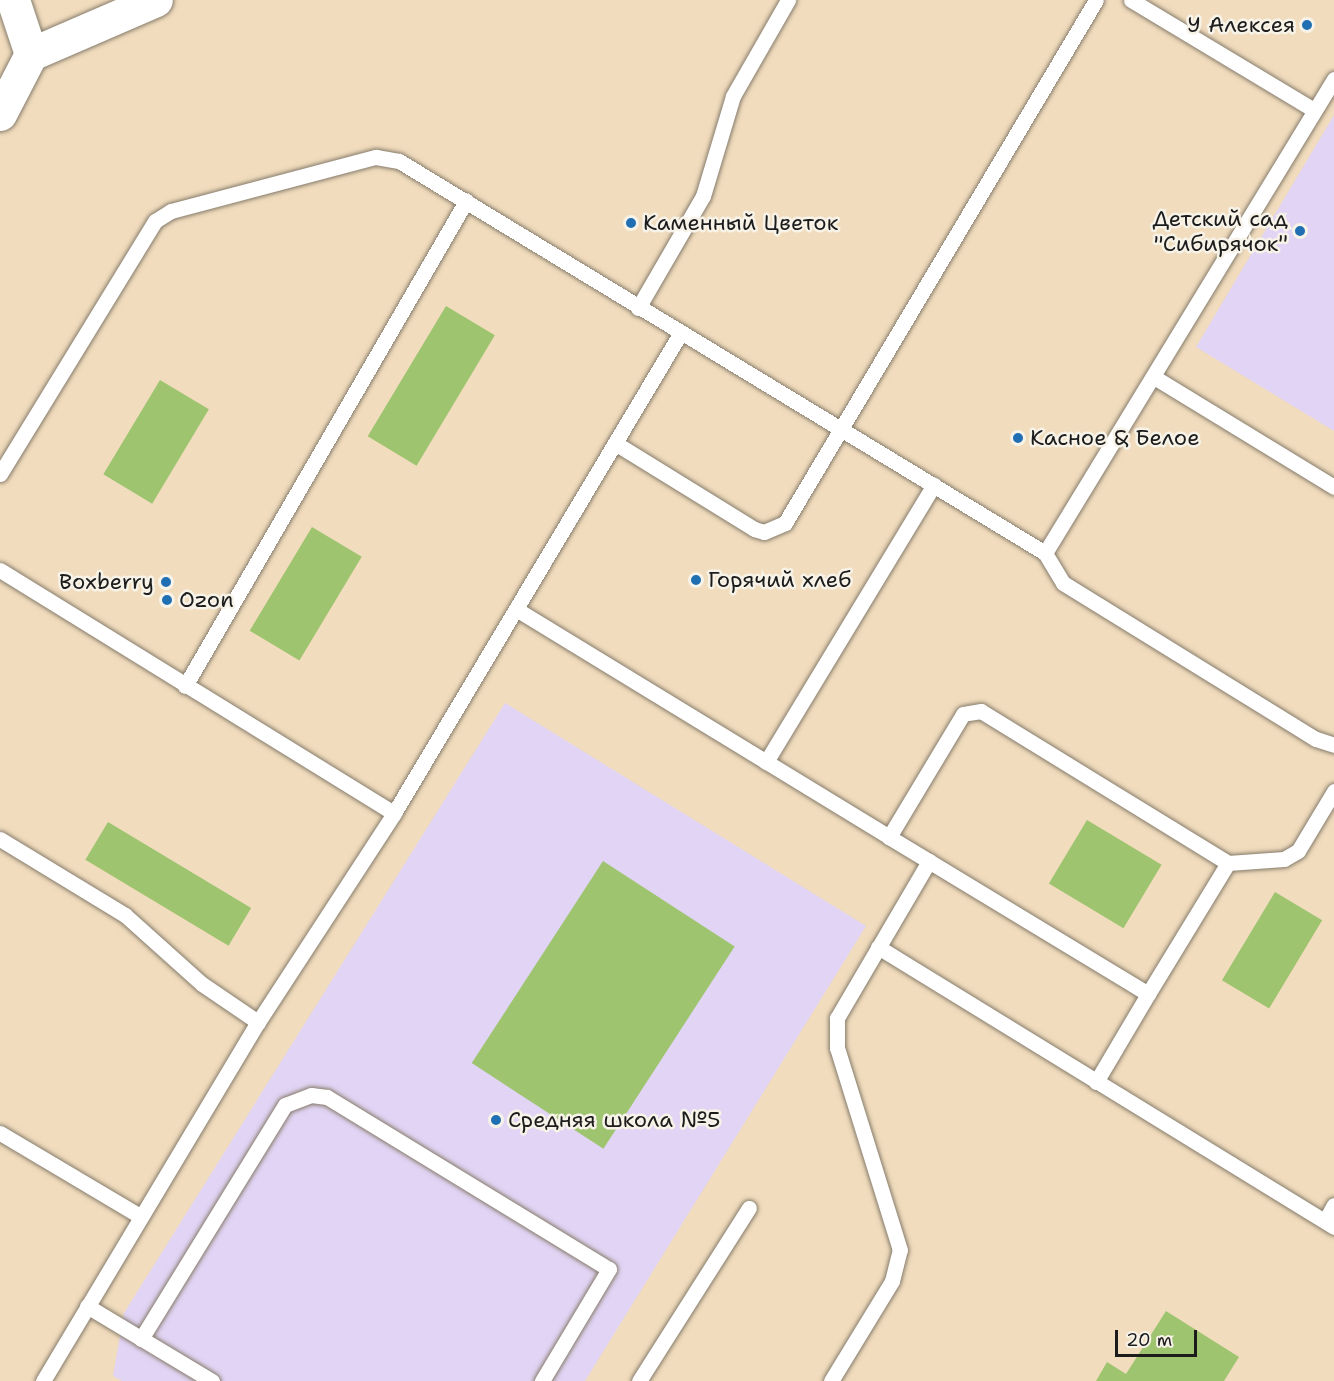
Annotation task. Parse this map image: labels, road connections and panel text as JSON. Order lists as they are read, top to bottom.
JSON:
{
  "places": [
    "У Алексея",
    "Каменный Цветок",
    "Детский сад \"Сибирячок\"",
    "Касное & Белое",
    "Горячий хлеб",
    "Boxberry",
    "Ozon",
    "Средняя школа №5"
  ],
  "scale_bar": "20 m"
}
